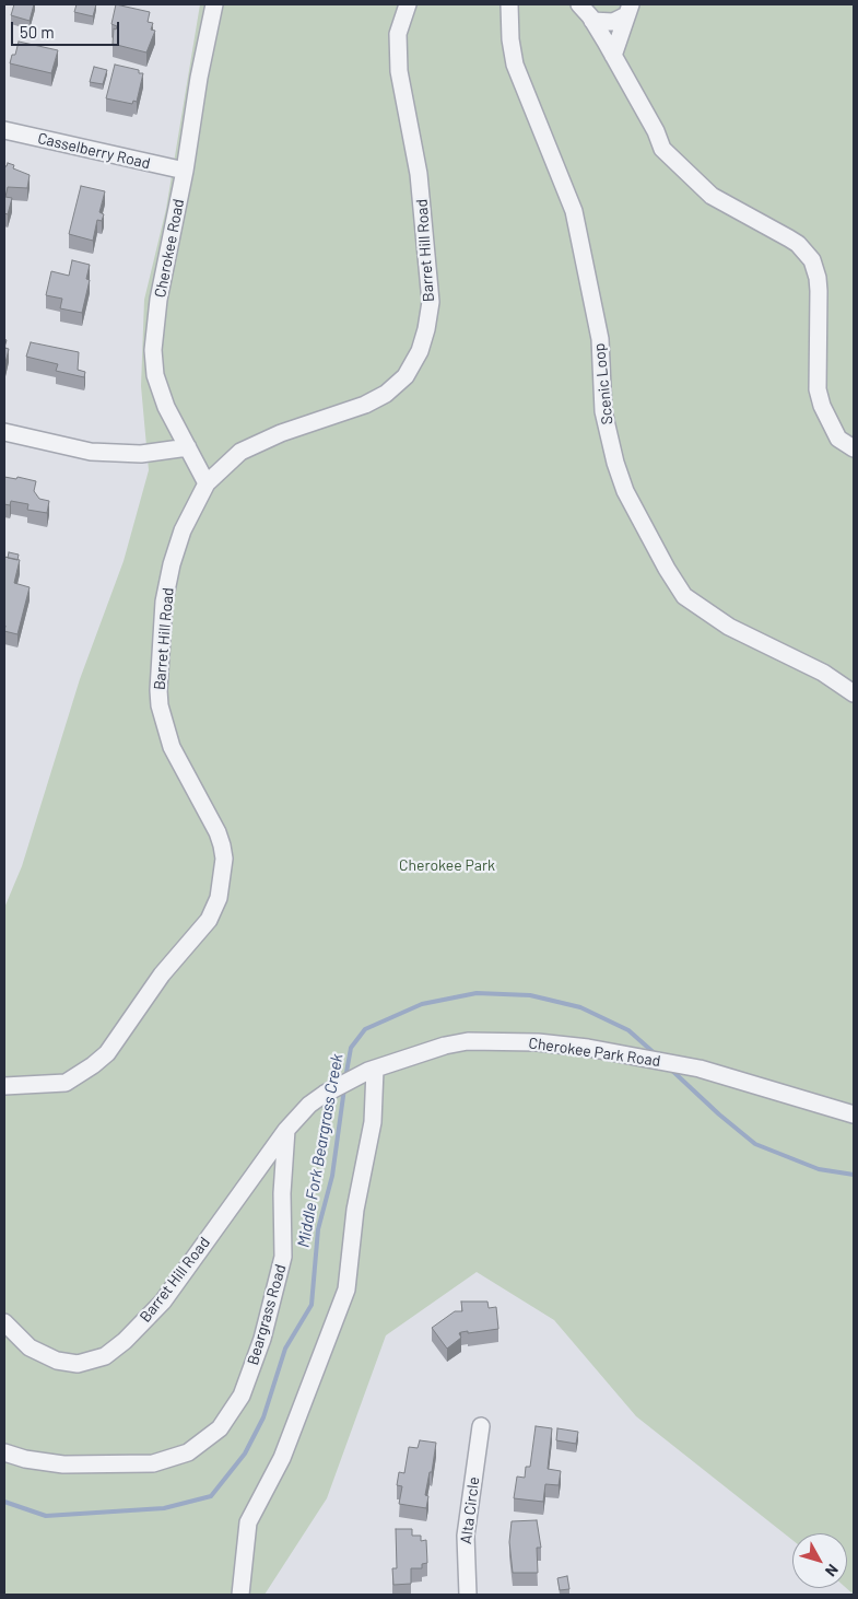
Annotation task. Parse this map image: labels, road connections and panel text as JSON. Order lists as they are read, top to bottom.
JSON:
{
  "streets": {
    "street": [
      "Casselberry Road",
      "Cherokee Road",
      "Barret Hill Road",
      "Scenic Loop",
      "Cherokee Park Road",
      "Beargrass Road",
      "Alta Circle"
    ]
  },
  "crossings": [
    ["Casselberry Road", "Cherokee Road"],
    ["Cherokee Road", "Barret Hill Road"],
    ["Barret Hill Road", "Cherokee Park Road"],
    ["Barret Hill Road", "Beargrass Road"],
    ["Cherokee Park Road", "Beargrass Road"]
  ],
  "water": ["Middle Fork Beargrass Creek"],
  "parks": ["Cherokee Park"],
  "scale_bar": "50 m",
  "north": "bottom right"
}
